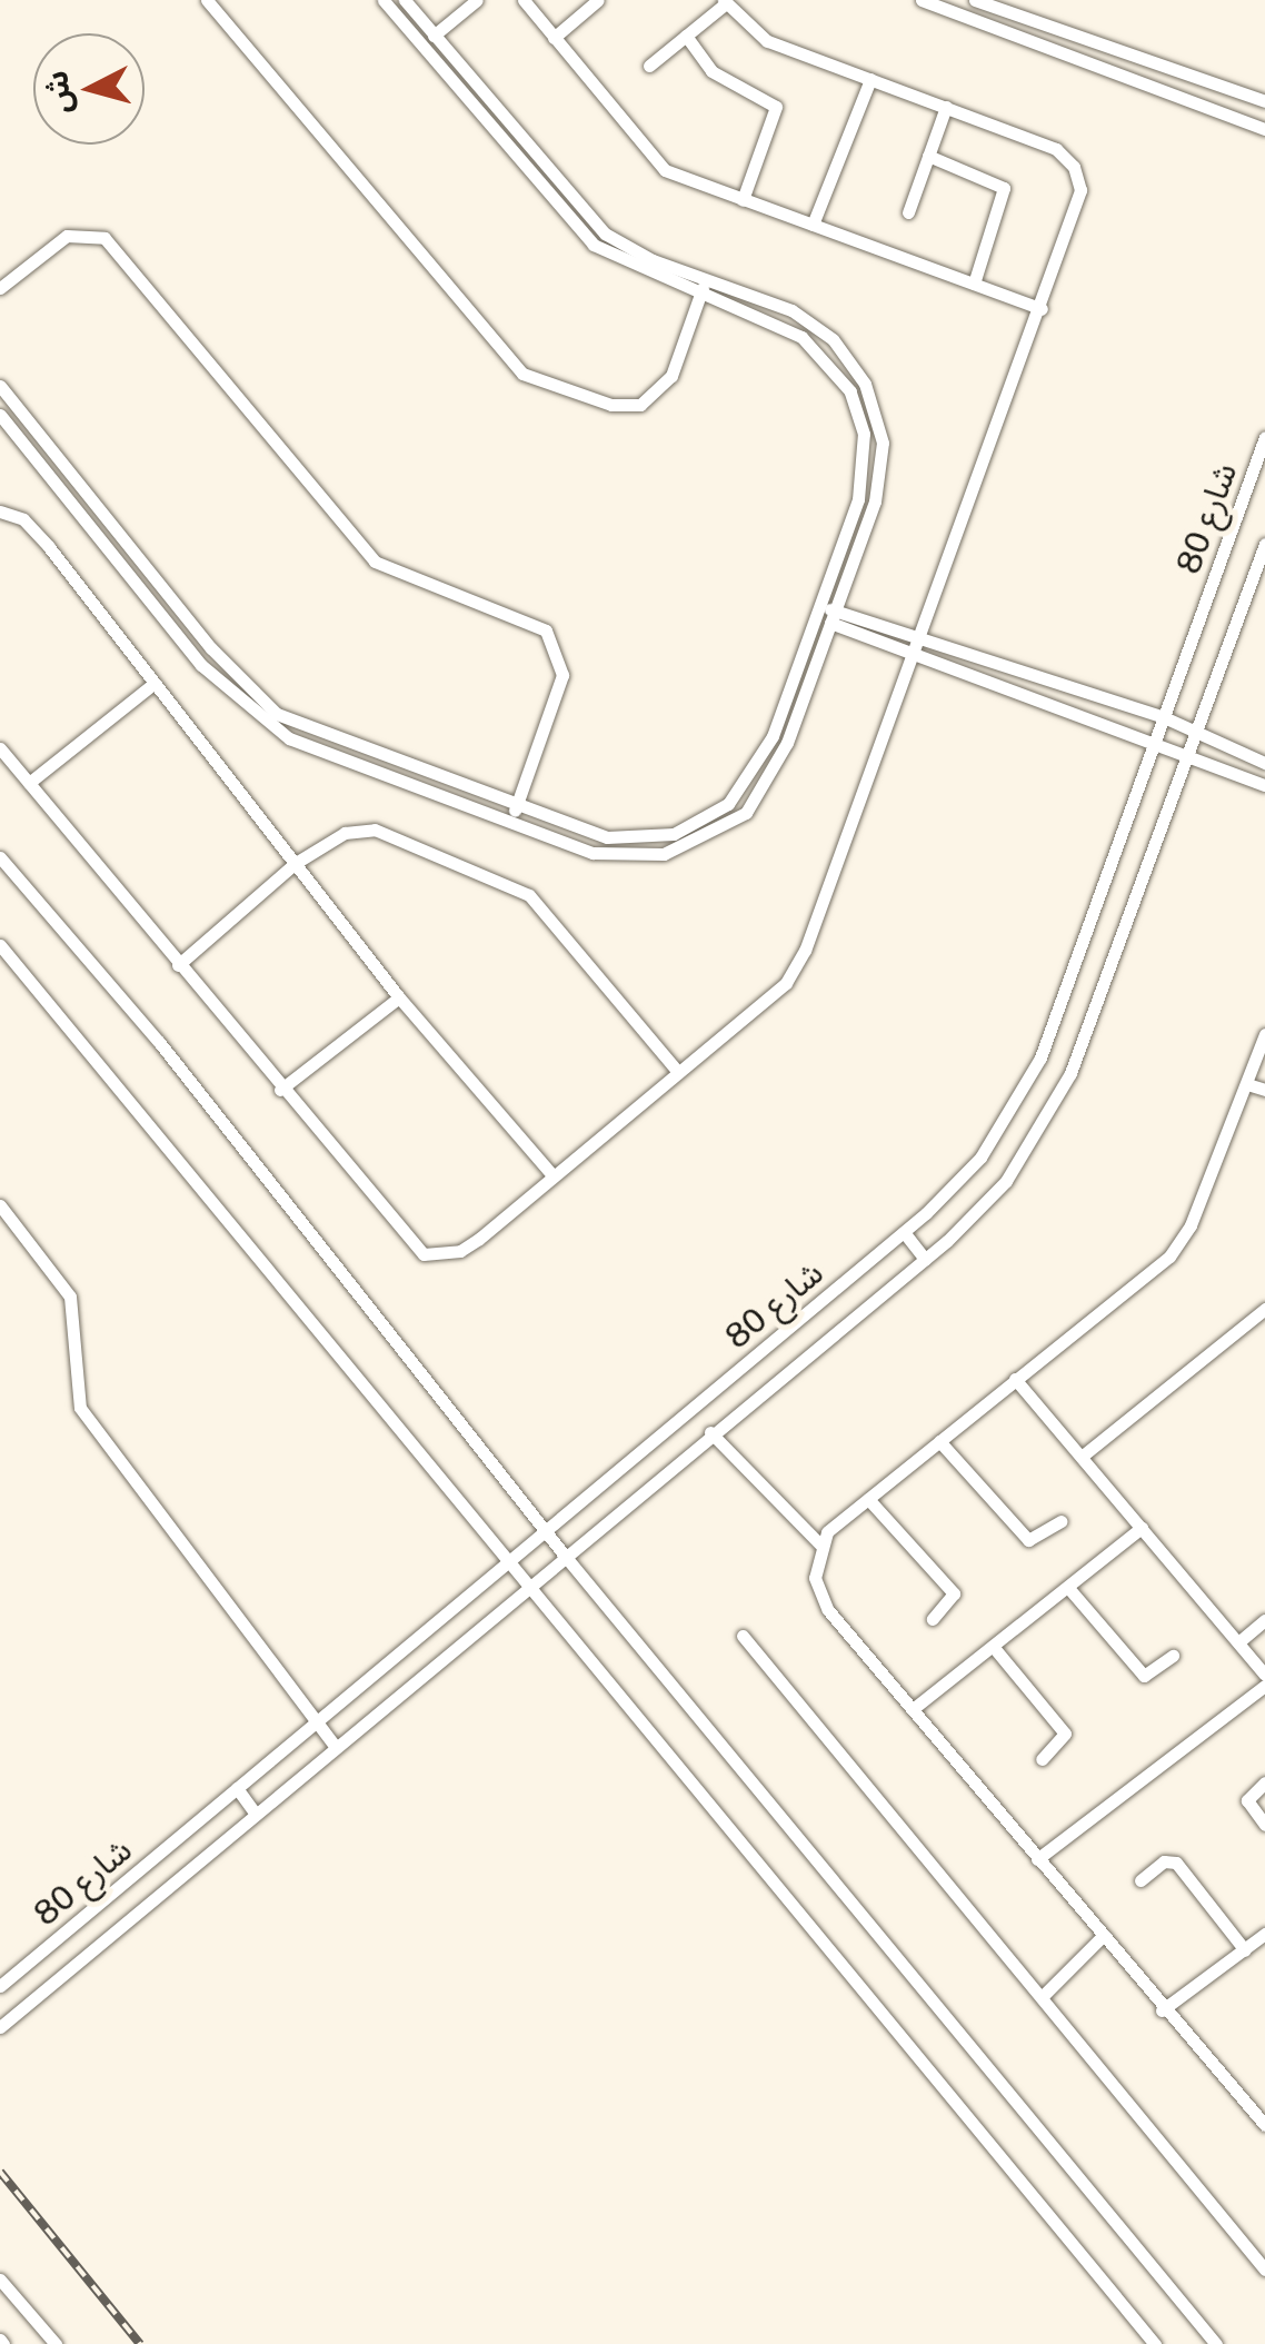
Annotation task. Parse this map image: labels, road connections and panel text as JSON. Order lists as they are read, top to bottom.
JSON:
{
  "streets": {
    "street": ["شارع 80"]
  },
  "north": "left"
}
